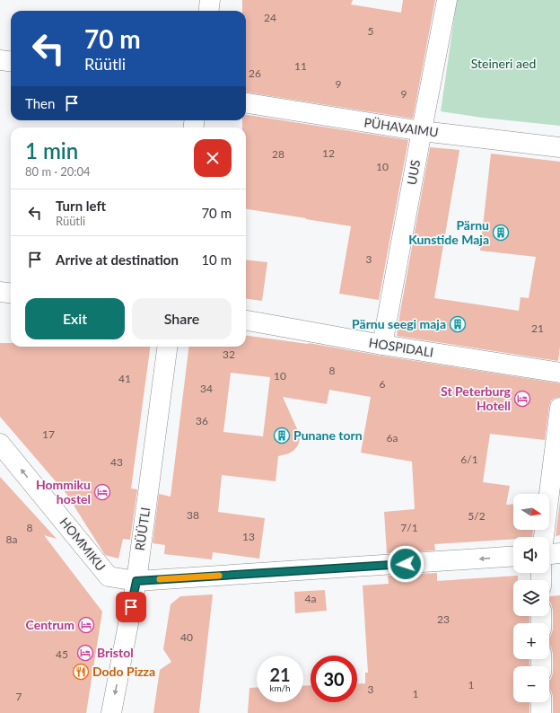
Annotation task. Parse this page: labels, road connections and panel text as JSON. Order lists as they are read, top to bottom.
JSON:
{
  "streets": {
    "street": [
      "PÜHAVAIMU",
      "UUS",
      "HOSPIDALI",
      "RÜÜTLI",
      "HOMMIKU"
    ]
  },
  "crossings": [
    ["PÜHAVAIMU", "UUS"],
    ["UUS", "HOSPIDALI"],
    ["RÜÜTLI", "HOMMIKU"]
  ],
  "one_way": ["RÜÜTLI", "HOMMIKU"],
  "parks": ["Steineri aed"],
  "places": {
    "building": ["Pärnu Kunstide Maja", "Pärnu seegi maja", "Punane torn"],
    "hotel": [
      "St Peterburg Hotell",
      "Hommiku hostel",
      "Centrum",
      "Bristol"
    ],
    "restaurant": ["Dodo Pizza"]
  },
  "house_numbers": [
    "24",
    "5",
    "11",
    "26",
    "9",
    "9",
    "12",
    "28",
    "10",
    "3",
    "21",
    "32",
    "8",
    "10",
    "41",
    "6",
    "34",
    "36",
    "17",
    "6a",
    "6/1",
    "43",
    "38",
    "5/2",
    "8",
    "7/1",
    "13",
    "8a",
    "4a",
    "23",
    "40",
    "45",
    "1",
    "3",
    "1",
    "7"
  ],
  "north": "right",
  "page": {
    "turn": ["70 m", "Rüütli"],
    "then": "Then",
    "heading": ["1 min", "80 m · 20:04"],
    "list": [
      {
        "name": "Turn left",
        "note": "Rüütli",
        "value": "70 m"
      },
      {
        "name": "Arrive at destination",
        "value": "10 m"
      }
    ],
    "buttons": ["Exit", "Share"],
    "map_buttons": ["+", "−"],
    "speed": "21 km/h",
    "limit": "30"
  }
}
